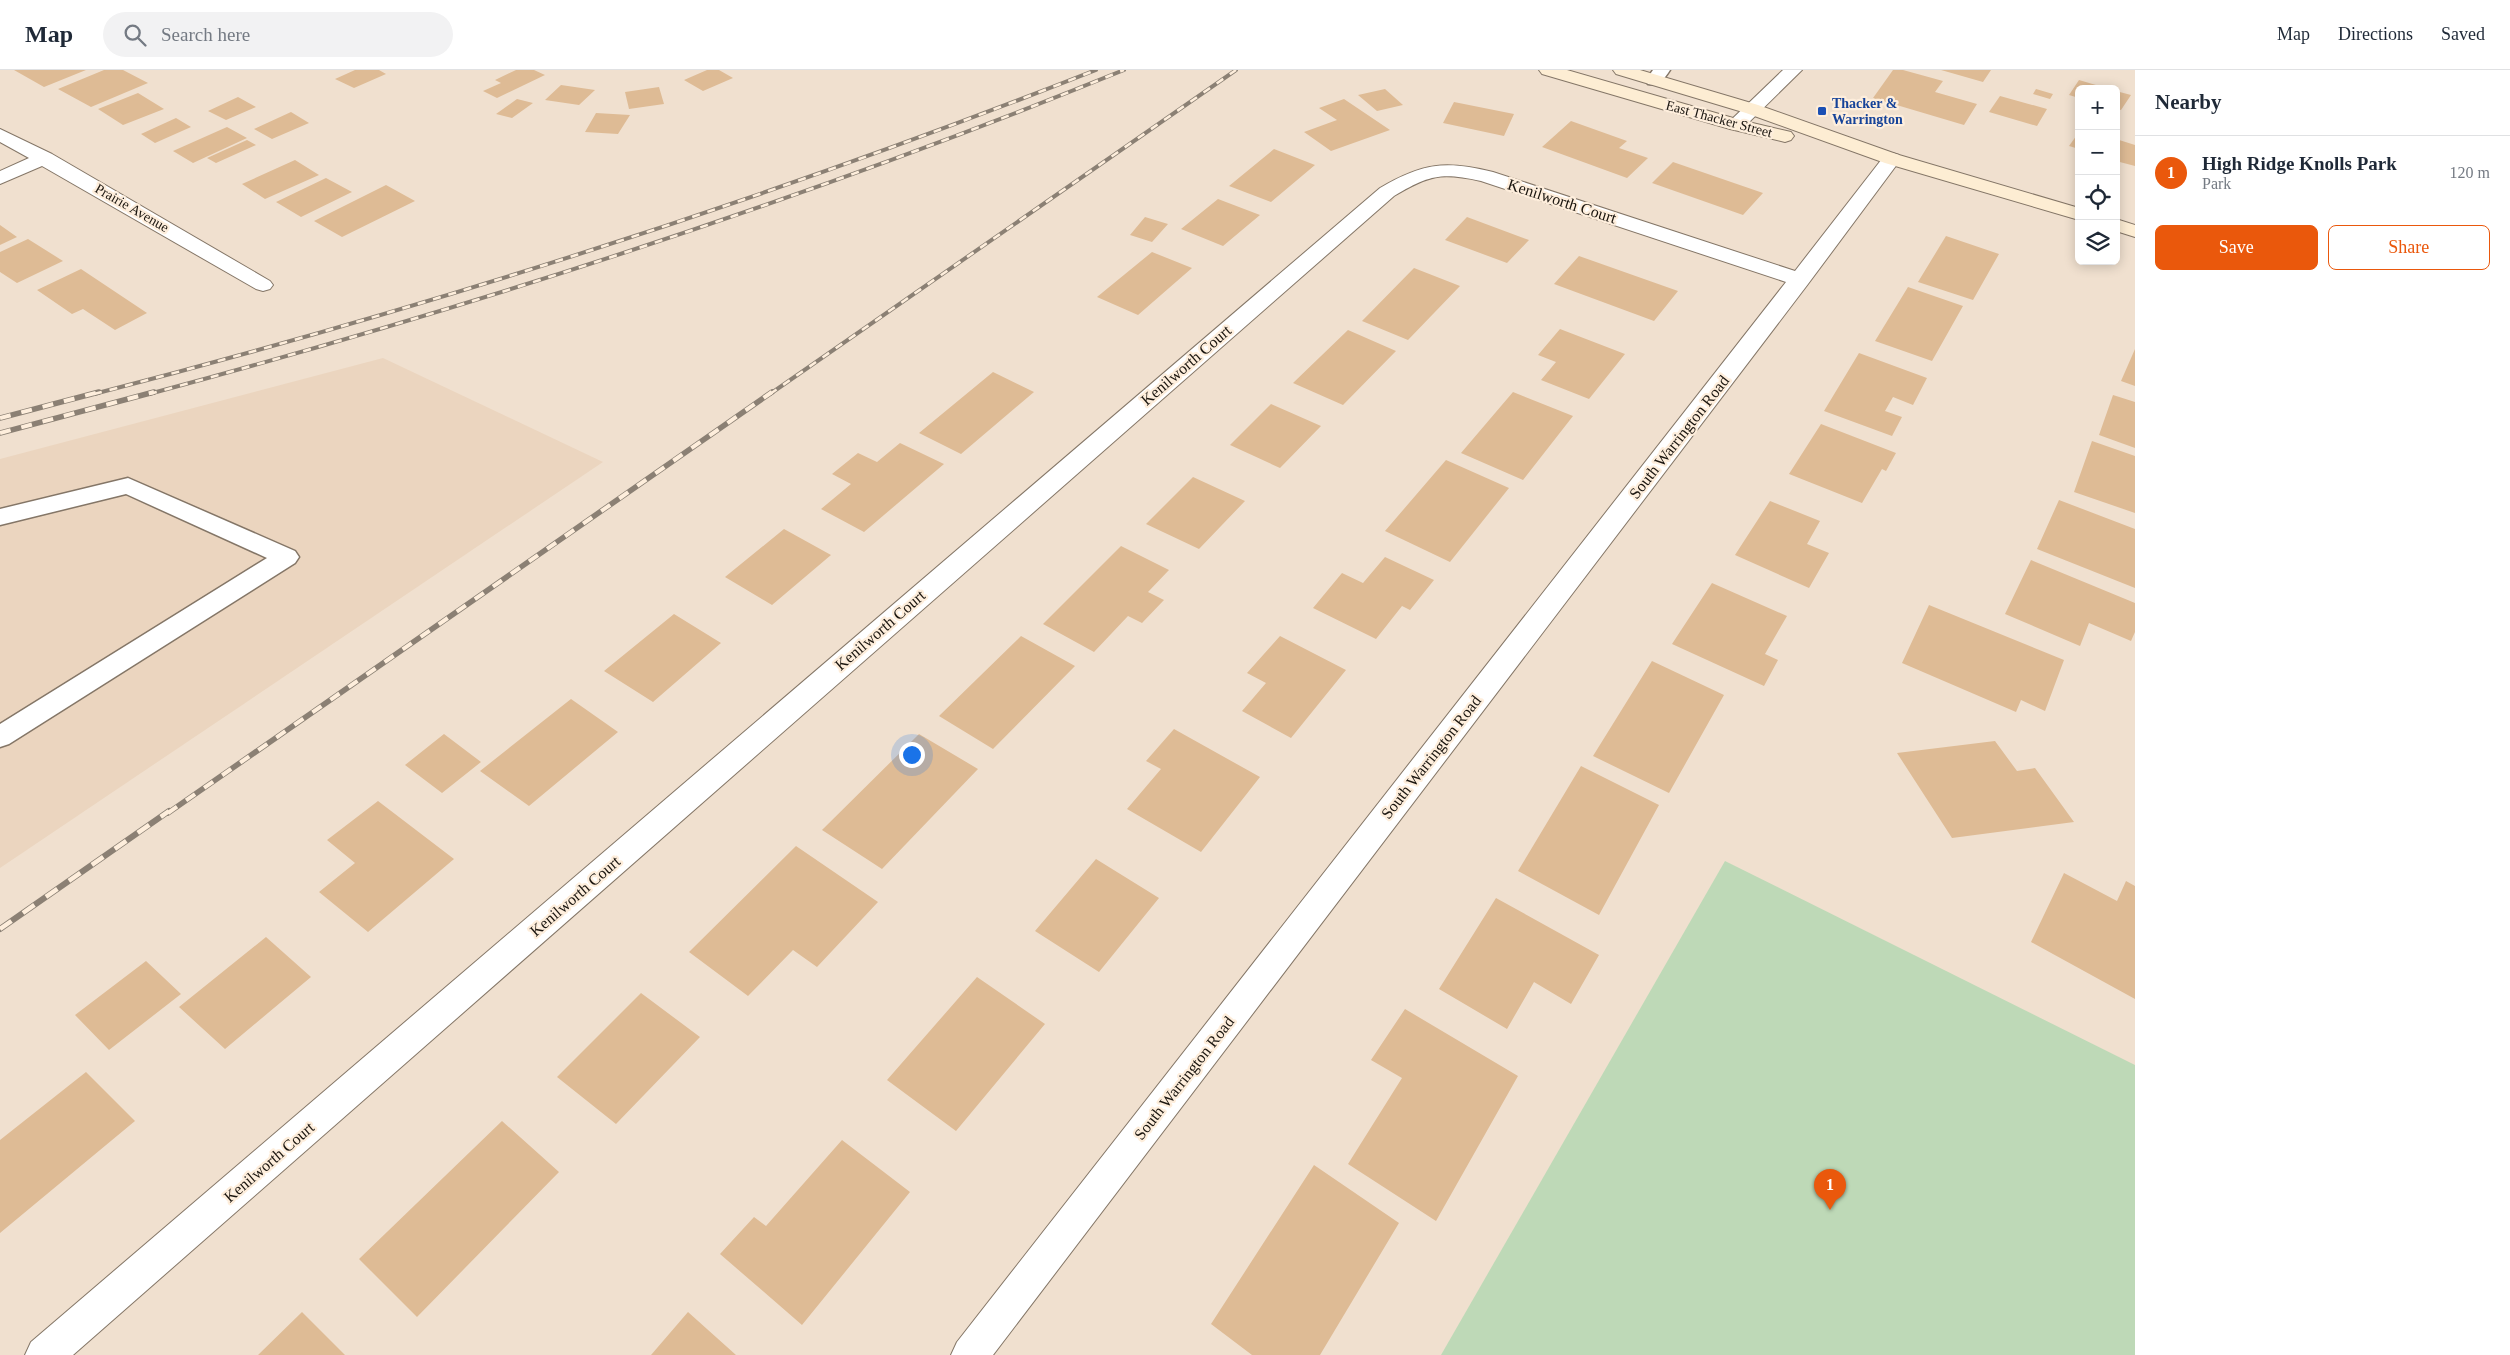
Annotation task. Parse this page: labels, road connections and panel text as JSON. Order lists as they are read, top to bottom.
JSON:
{
  "streets": {
    "main road": ["East Thacker Street"],
    "street": ["Kenilworth Court", "Prairie Avenue", "South Warrington Road"]
  },
  "crossings": [
    ["East Thacker Street", "South Warrington Road"],
    ["Kenilworth Court", "South Warrington Road"]
  ],
  "places": {
    "transit": ["Thacker & Warrington"]
  },
  "page": {
    "header": "Map",
    "search": "Search here",
    "nav": ["Map", "Directions", "Saved"],
    "heading": "Nearby",
    "map_buttons": ["+", "−"],
    "list": [
      {
        "mark": "1",
        "name": "High Ridge Knolls Park",
        "note": "Park",
        "value": "120 m"
      }
    ],
    "buttons": ["Save", "Share"],
    "pins": "1"
  }
}
